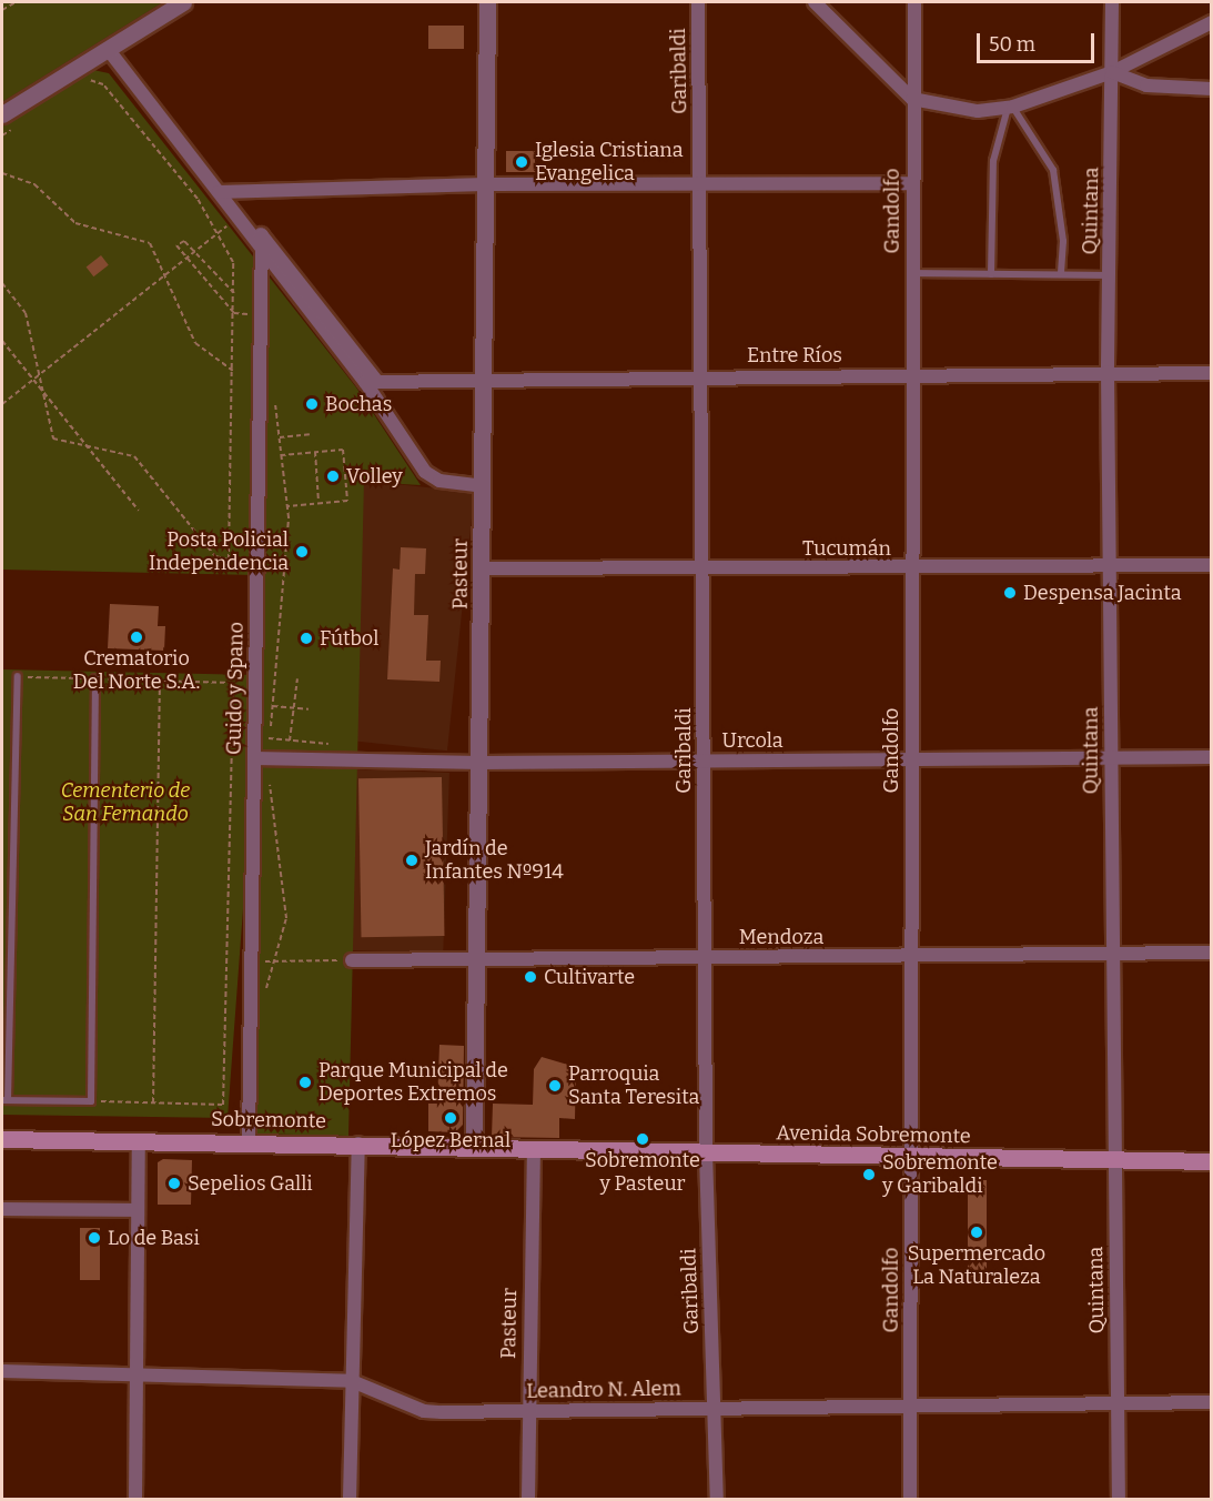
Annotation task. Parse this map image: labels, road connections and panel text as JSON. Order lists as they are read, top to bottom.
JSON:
{
  "streets": {
    "main road": ["Sobremonte", "Avenida Sobremonte"],
    "street": [
      "Garibaldi",
      "Gandolfo",
      "Quintana",
      "Entre Ríos",
      "Tucumán",
      "Pasteur",
      "Guido y Spano",
      "Urcola",
      "Mendoza",
      "Leandro N. Alem"
    ]
  },
  "crossings": [
    ["Garibaldi", "Entre Ríos"],
    ["Garibaldi", "Tucumán"],
    ["Garibaldi", "Urcola"],
    ["Garibaldi", "Mendoza"],
    ["Garibaldi", "Avenida Sobremonte"],
    ["Garibaldi", "Leandro N. Alem"],
    ["Gandolfo", "Entre Ríos"],
    ["Gandolfo", "Tucumán"],
    ["Gandolfo", "Urcola"],
    ["Gandolfo", "Mendoza"],
    ["Gandolfo", "Avenida Sobremonte"],
    ["Gandolfo", "Leandro N. Alem"],
    ["Quintana", "Entre Ríos"],
    ["Quintana", "Tucumán"],
    ["Quintana", "Urcola"],
    ["Quintana", "Mendoza"],
    ["Quintana", "Avenida Sobremonte"],
    ["Quintana", "Leandro N. Alem"],
    ["Entre Ríos", "Pasteur"],
    ["Tucumán", "Pasteur"],
    ["Pasteur", "Urcola"],
    ["Pasteur", "Mendoza"],
    ["Pasteur", "Sobremonte"],
    ["Pasteur", "Avenida Sobremonte"],
    ["Pasteur", "Leandro N. Alem"],
    ["Guido y Spano", "Urcola"],
    ["Guido y Spano", "Sobremonte"],
    ["Sobremonte", "Avenida Sobremonte"]
  ],
  "parks": ["Cementerio de San Fernando"],
  "places": [
    "Iglesia Cristiana Evangelica",
    "Bochas",
    "Volley",
    "Posta Policial Independencia",
    "Despensa Jacinta",
    "Crematorio Del Norte S.A.",
    "Fútbol",
    "Jardín de Infantes Nº914",
    "Cultivarte",
    "Parque Municipal de Deportes Extremos",
    "Parroquia Santa Teresita",
    "López Bernal",
    "Sobremonte y Pasteur",
    "Sobremonte y Garibaldi",
    "Sepelios Galli",
    "Supermercado La Naturaleza",
    "Lo de Basi"
  ],
  "scale_bar": "50 m"
}
